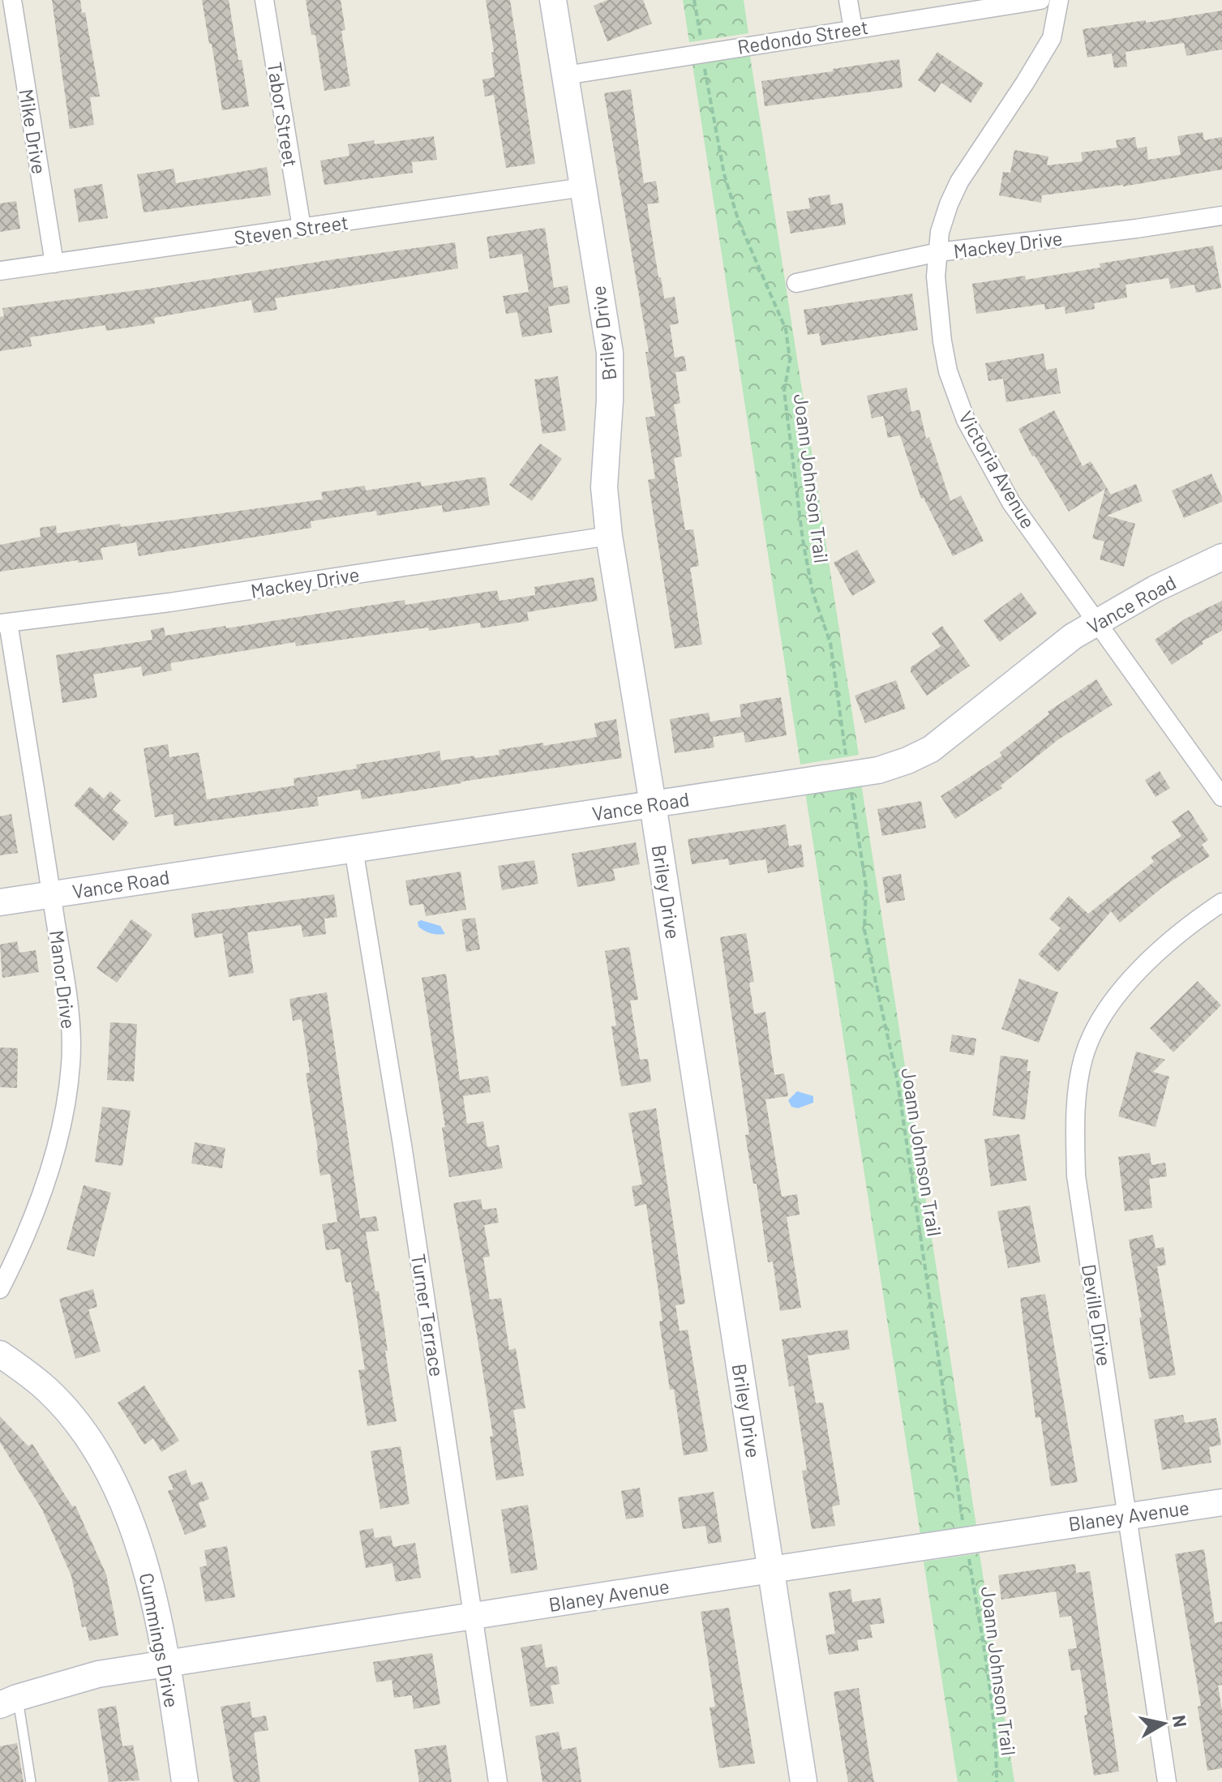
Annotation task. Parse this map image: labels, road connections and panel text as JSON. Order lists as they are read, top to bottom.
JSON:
{
  "streets": {
    "street": [
      "Redondo Street",
      "Tabor Street",
      "Mike Drive",
      "Steven Street",
      "Mackey Drive",
      "Briley Drive",
      "Victoria Avenue",
      "Vance Road",
      "Manor Drive",
      "Turner Terrace",
      "Deville Drive",
      "Blaney Avenue",
      "Cummings Drive"
    ],
    "path": ["Joann Johnson Trail"]
  },
  "crossings": [
    ["Redondo Street", "Briley Drive"],
    ["Tabor Street", "Steven Street"],
    ["Mike Drive", "Steven Street"],
    ["Steven Street", "Briley Drive"],
    ["Mackey Drive", "Briley Drive"],
    ["Mackey Drive", "Victoria Avenue"],
    ["Mackey Drive", "Manor Drive"],
    ["Briley Drive", "Vance Road"],
    ["Briley Drive", "Blaney Avenue"],
    ["Victoria Avenue", "Vance Road"],
    ["Vance Road", "Manor Drive"],
    ["Vance Road", "Turner Terrace"],
    ["Turner Terrace", "Blaney Avenue"],
    ["Deville Drive", "Blaney Avenue"],
    ["Blaney Avenue", "Cummings Drive"]
  ],
  "north": "right"
}
